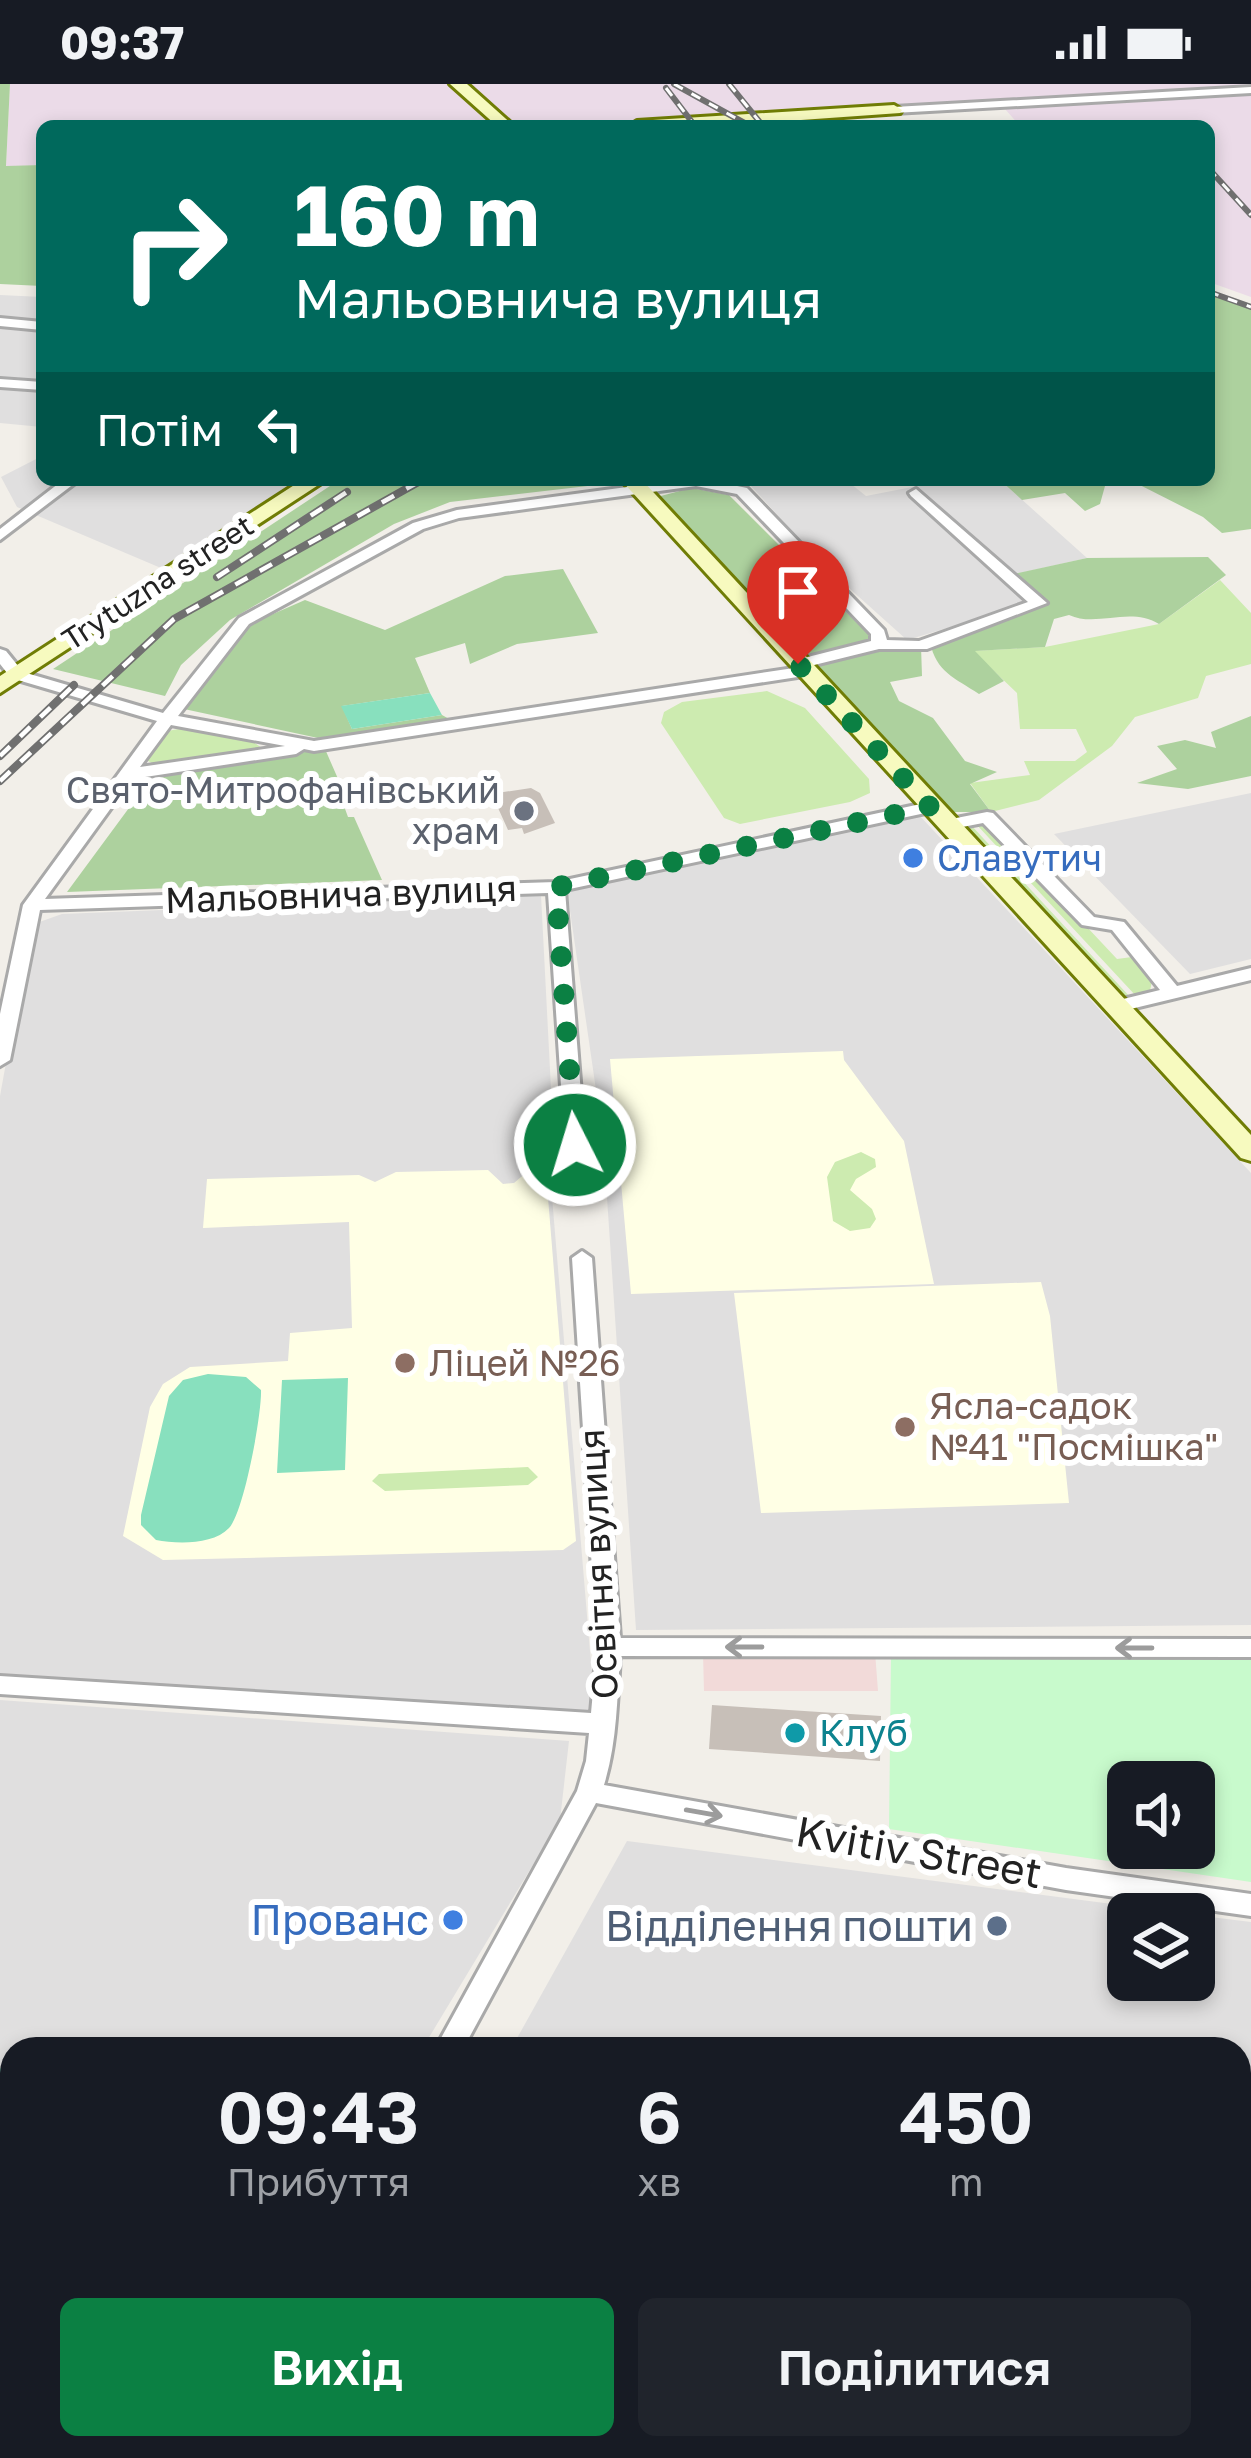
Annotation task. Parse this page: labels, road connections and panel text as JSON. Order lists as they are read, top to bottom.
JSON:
{
  "streets": {
    "street": [
      "Trytuzna street",
      "Мальовнича вулиця",
      "Освітня вулиця",
      "Kvitiv Street"
    ]
  },
  "crossings": [
    ["Освітня вулиця", "Kvitiv Street"]
  ],
  "places": [
    "Свято-Митрофанівський храм",
    "Славутич",
    "Ліцей №26",
    "Ясла-садок №41 \"Посмішка\"",
    "Клуб",
    "Прованс",
    "Відділення пошти"
  ],
  "page": {
    "status": "09:37",
    "turn": ["160 m", "Мальовнича вулиця"],
    "then": "Потім",
    "eta": [
      "09:43",
      "Прибуття",
      "6",
      "хв",
      "450",
      "m"
    ],
    "buttons": ["Вихід", "Поділитися"]
  }
}
